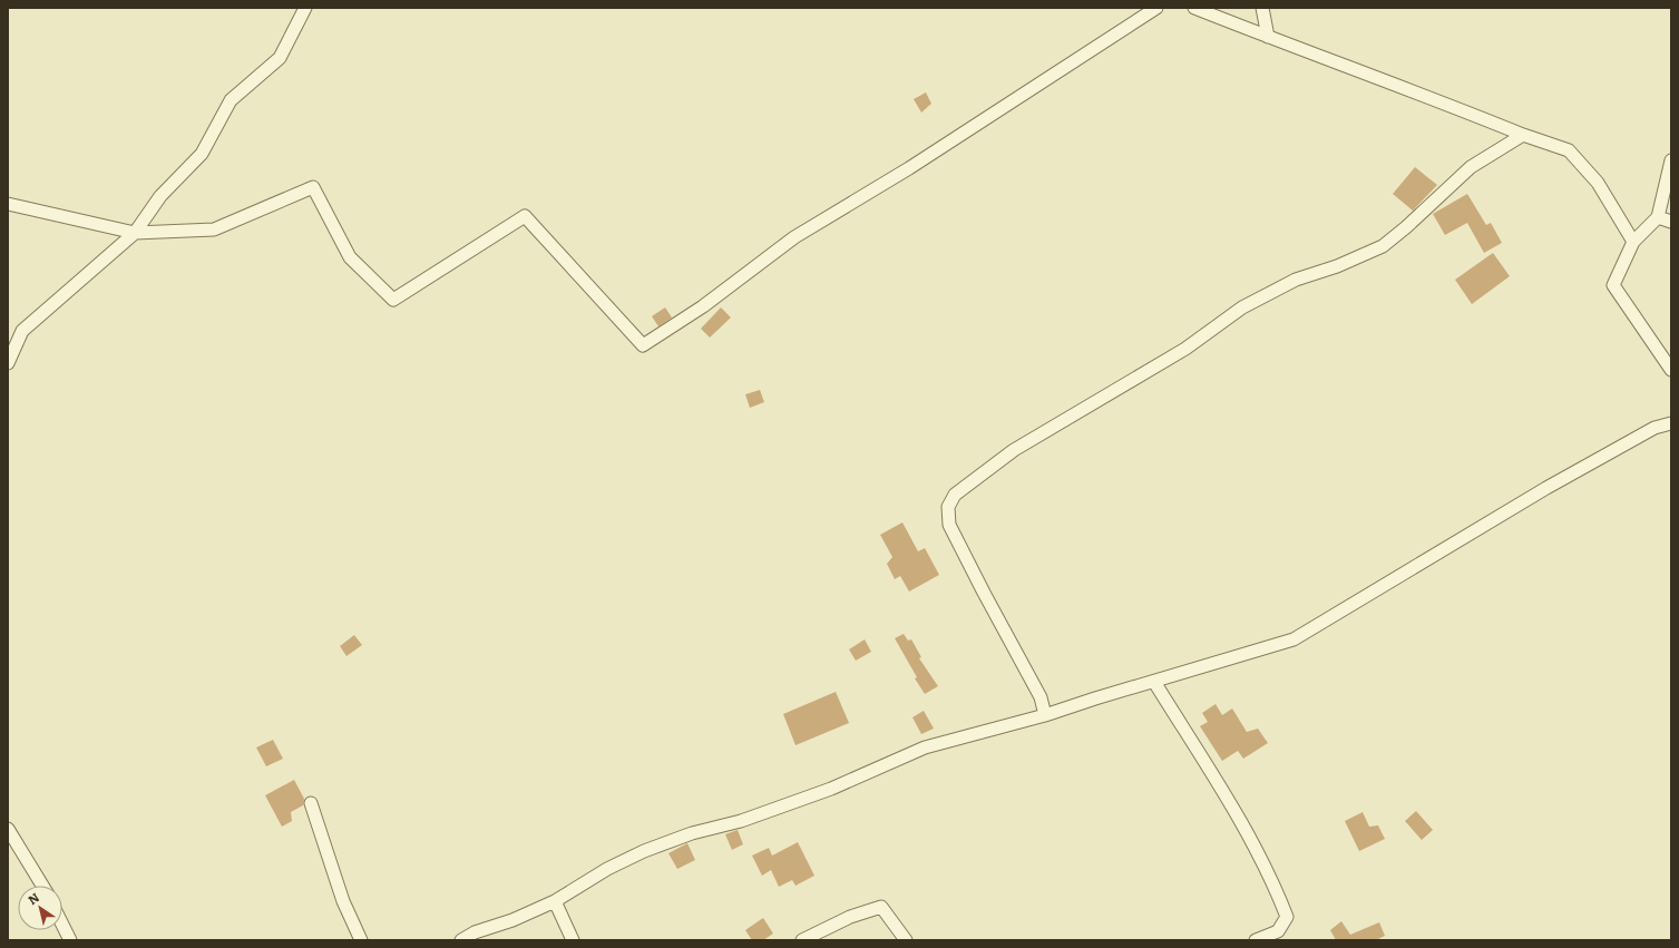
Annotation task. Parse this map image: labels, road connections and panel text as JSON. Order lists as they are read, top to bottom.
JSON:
{
  "north": "top left"
}
